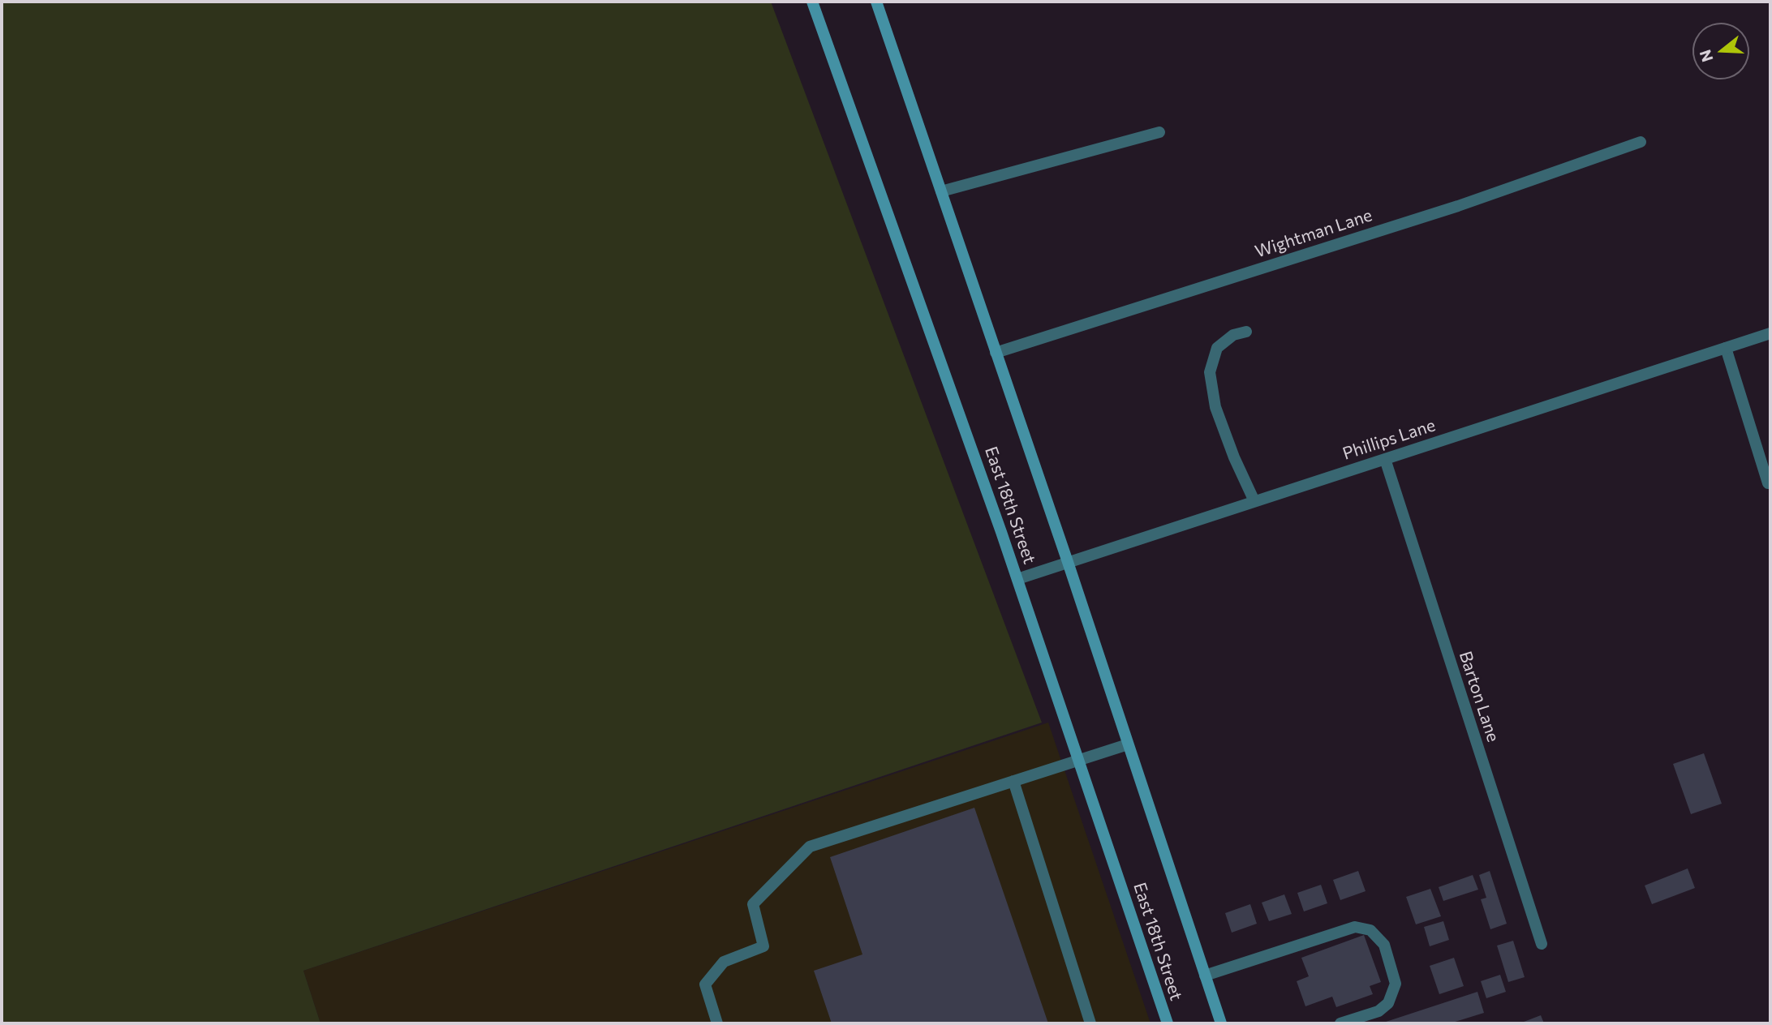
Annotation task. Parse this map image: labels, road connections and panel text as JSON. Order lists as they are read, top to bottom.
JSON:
{
  "streets": {
    "main road": ["East 18th Street"],
    "street": ["Wightman Lane", "Phillips Lane", "Barton Lane"]
  },
  "crossings": [
    ["Wightman Lane", "East 18th Street"],
    ["Phillips Lane", "East 18th Street"],
    ["Phillips Lane", "Barton Lane"]
  ],
  "north": "left"
}
